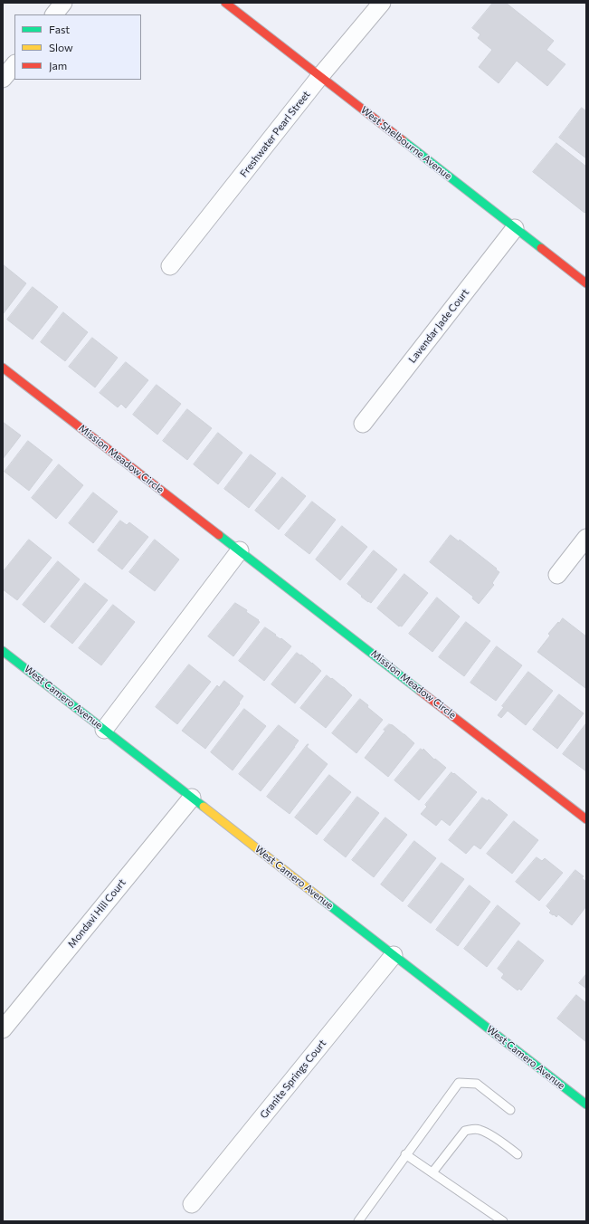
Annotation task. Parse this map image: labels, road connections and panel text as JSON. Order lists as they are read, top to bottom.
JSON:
{
  "streets": {
    "street": [
      "Freshwater Pearl Street",
      "West Shelbourne Avenue",
      "Lavendar Jade Court",
      "Mission Meadow Circle",
      "West Camero Avenue",
      "Mondavi Hill Court",
      "Granite Springs Court"
    ]
  },
  "crossings": [
    ["Freshwater Pearl Street", "West Shelbourne Avenue"],
    ["West Shelbourne Avenue", "Lavendar Jade Court"],
    ["West Camero Avenue", "Mondavi Hill Court"],
    ["West Camero Avenue", "Granite Springs Court"]
  ],
  "legend": ["Fast", "Slow", "Jam"]
}
